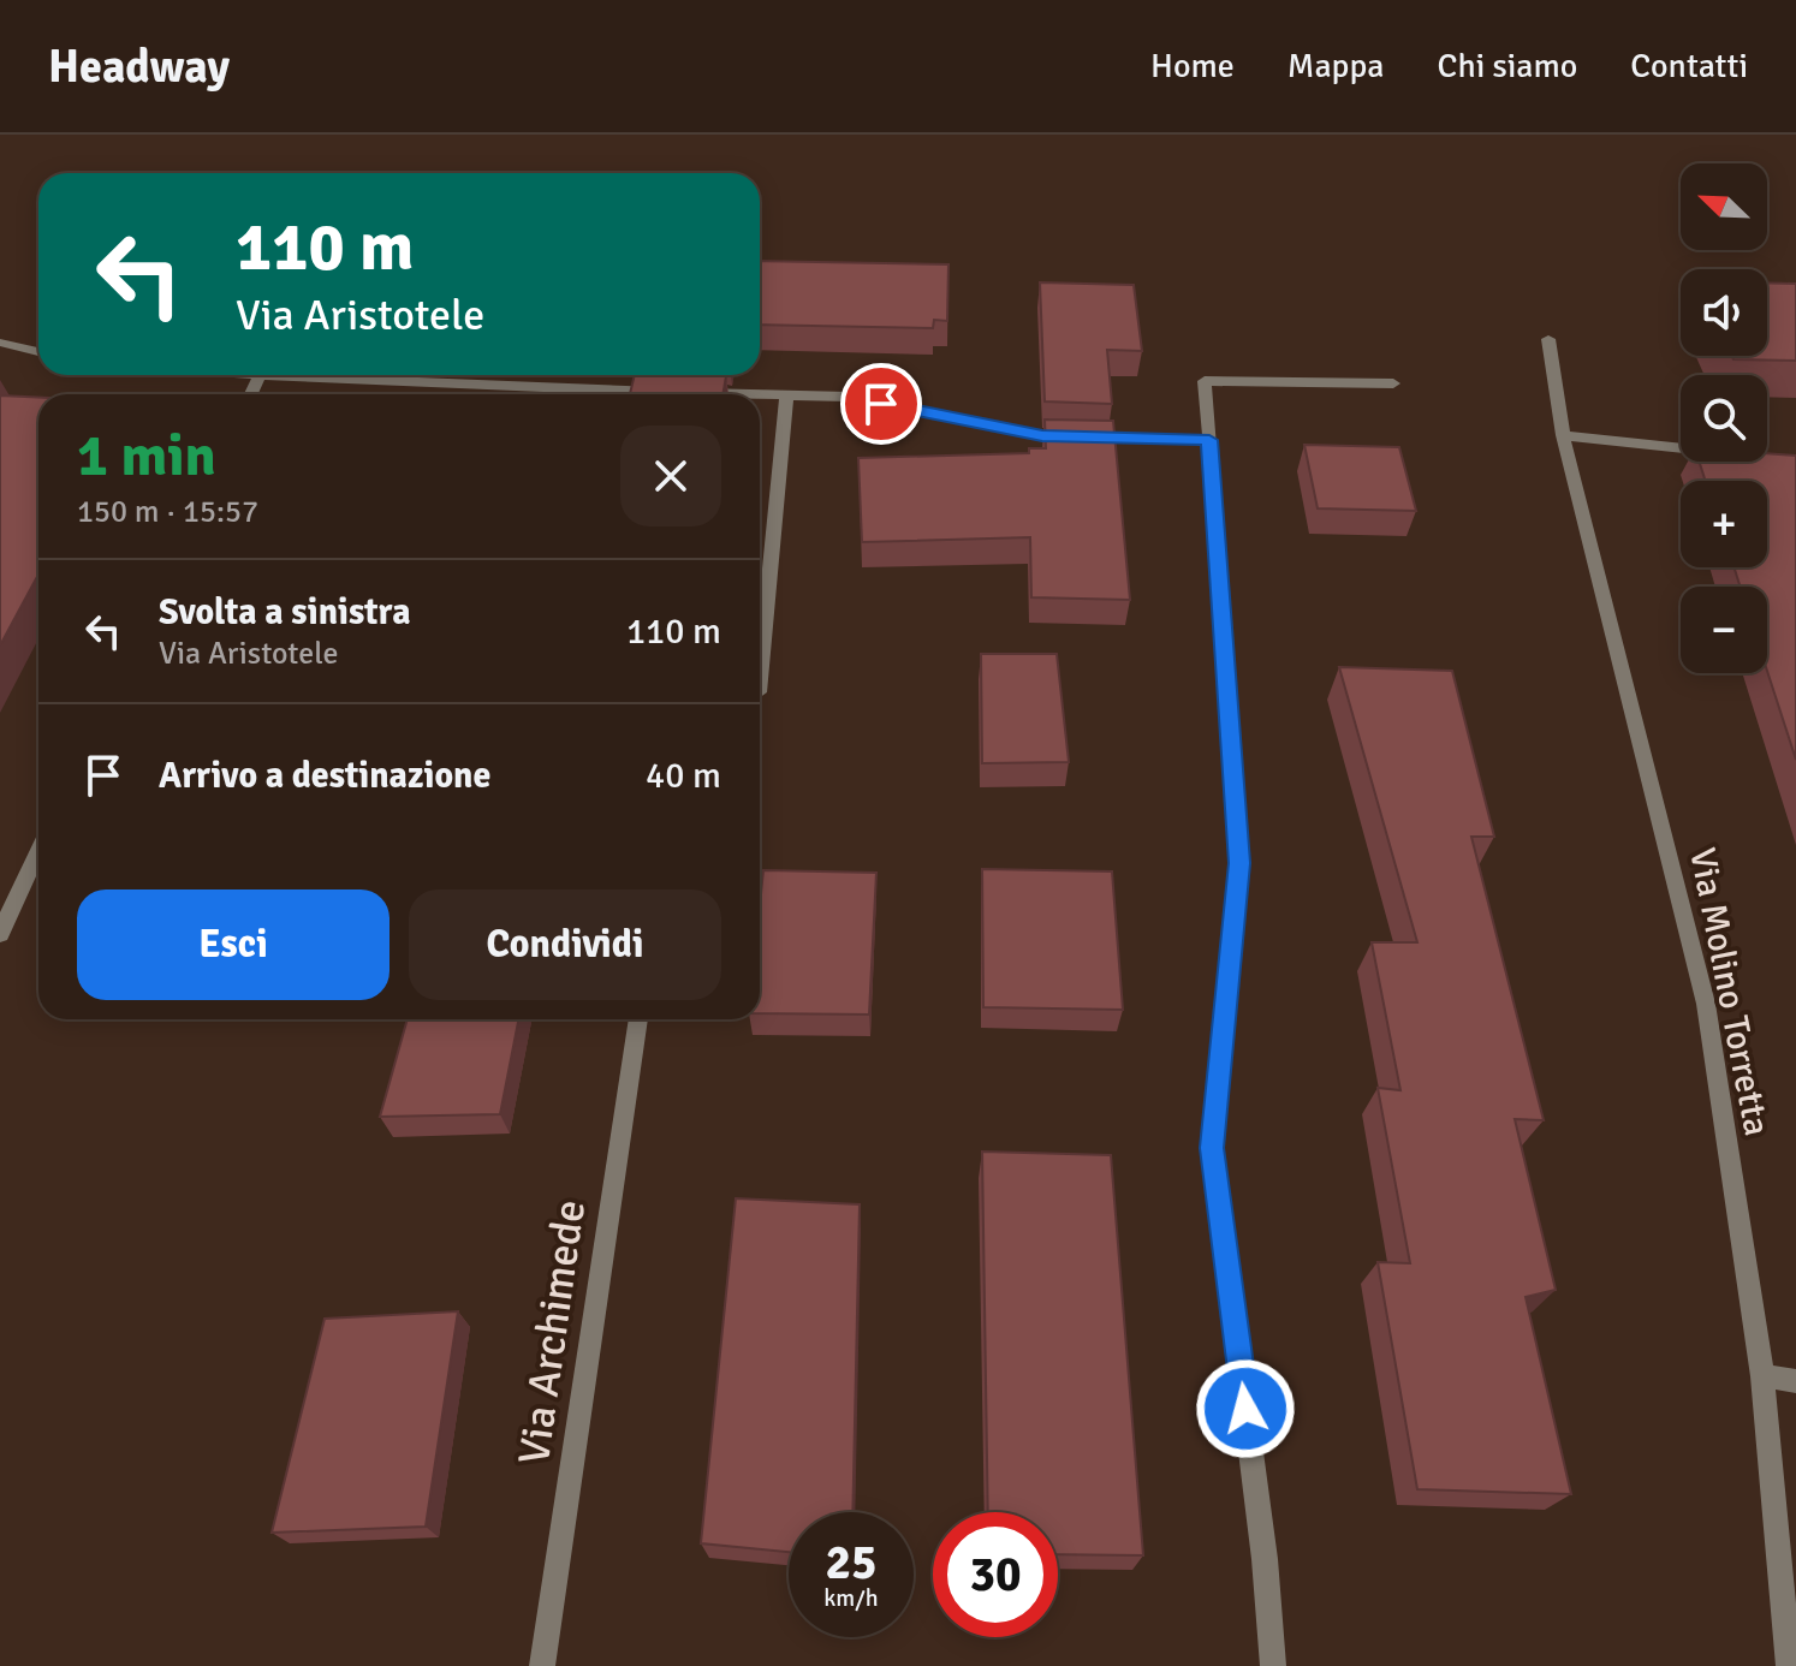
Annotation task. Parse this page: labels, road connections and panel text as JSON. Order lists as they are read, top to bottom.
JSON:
{
  "streets": {
    "street": ["Via Molino Torretta", "Via Archimede"]
  },
  "north": "top left",
  "page": {
    "header": "Headway",
    "nav": [
      "Home",
      "Mappa",
      "Chi siamo",
      "Contatti"
    ],
    "map_buttons": ["+", "−"],
    "turn": ["110 m", "Via Aristotele"],
    "heading": ["1 min", "150 m · 15:57"],
    "list": [
      {
        "name": "Svolta a sinistra",
        "note": "Via Aristotele",
        "value": "110 m"
      },
      {
        "name": "Arrivo a destinazione",
        "value": "40 m"
      }
    ],
    "buttons": ["Esci", "Condividi"],
    "speed": "25 km/h",
    "limit": "30"
  }
}
